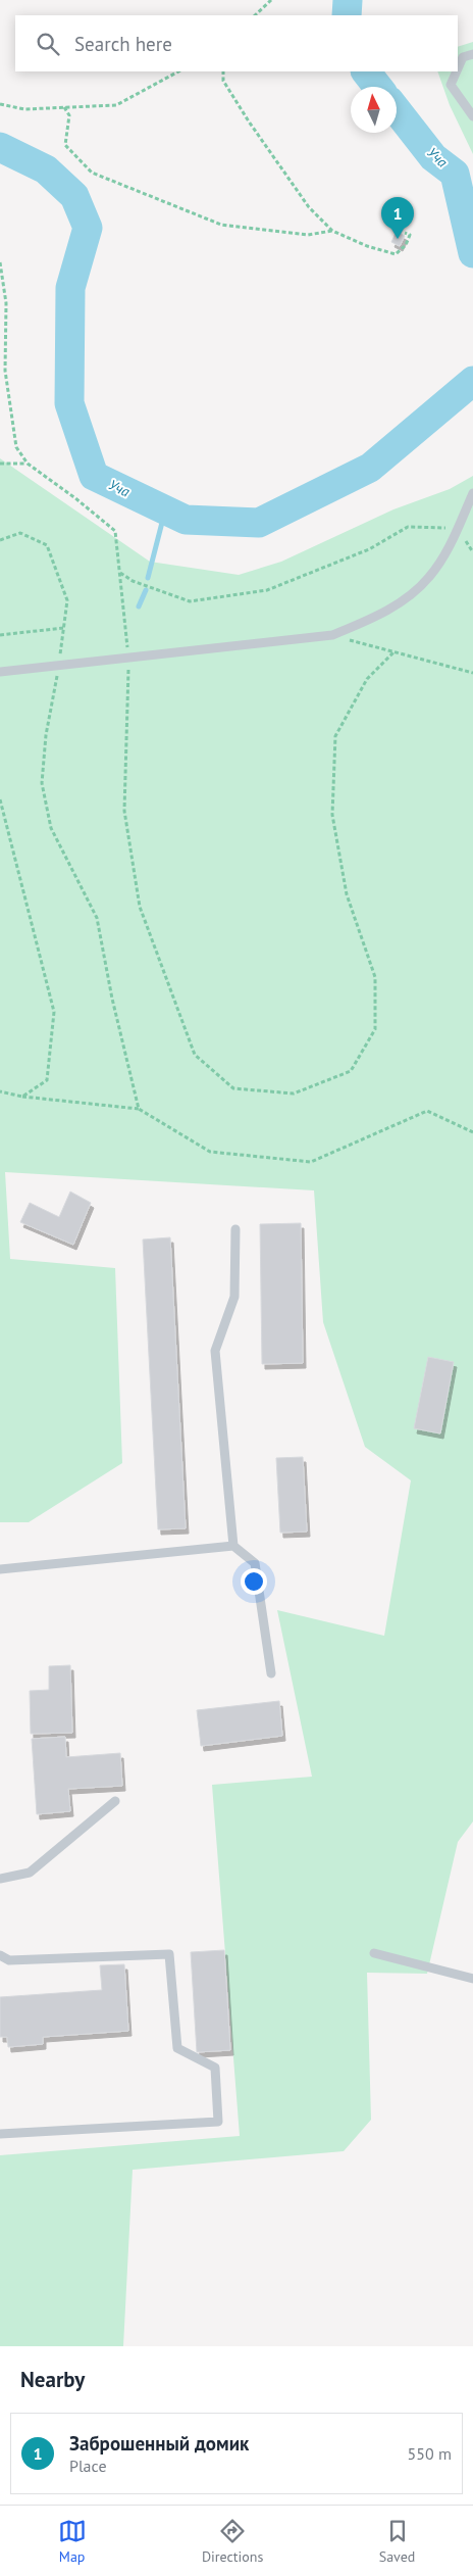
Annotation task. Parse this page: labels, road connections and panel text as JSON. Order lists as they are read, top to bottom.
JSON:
{
  "water": ["Уча"],
  "north": "top",
  "page": {
    "search": "Search here",
    "pins": "1",
    "heading": "Nearby",
    "list": [
      {
        "mark": "1",
        "name": "Заброшенный домик",
        "note": "Place",
        "value": "550 m"
      }
    ],
    "nav": ["Map", "Directions", "Saved"]
  }
}
